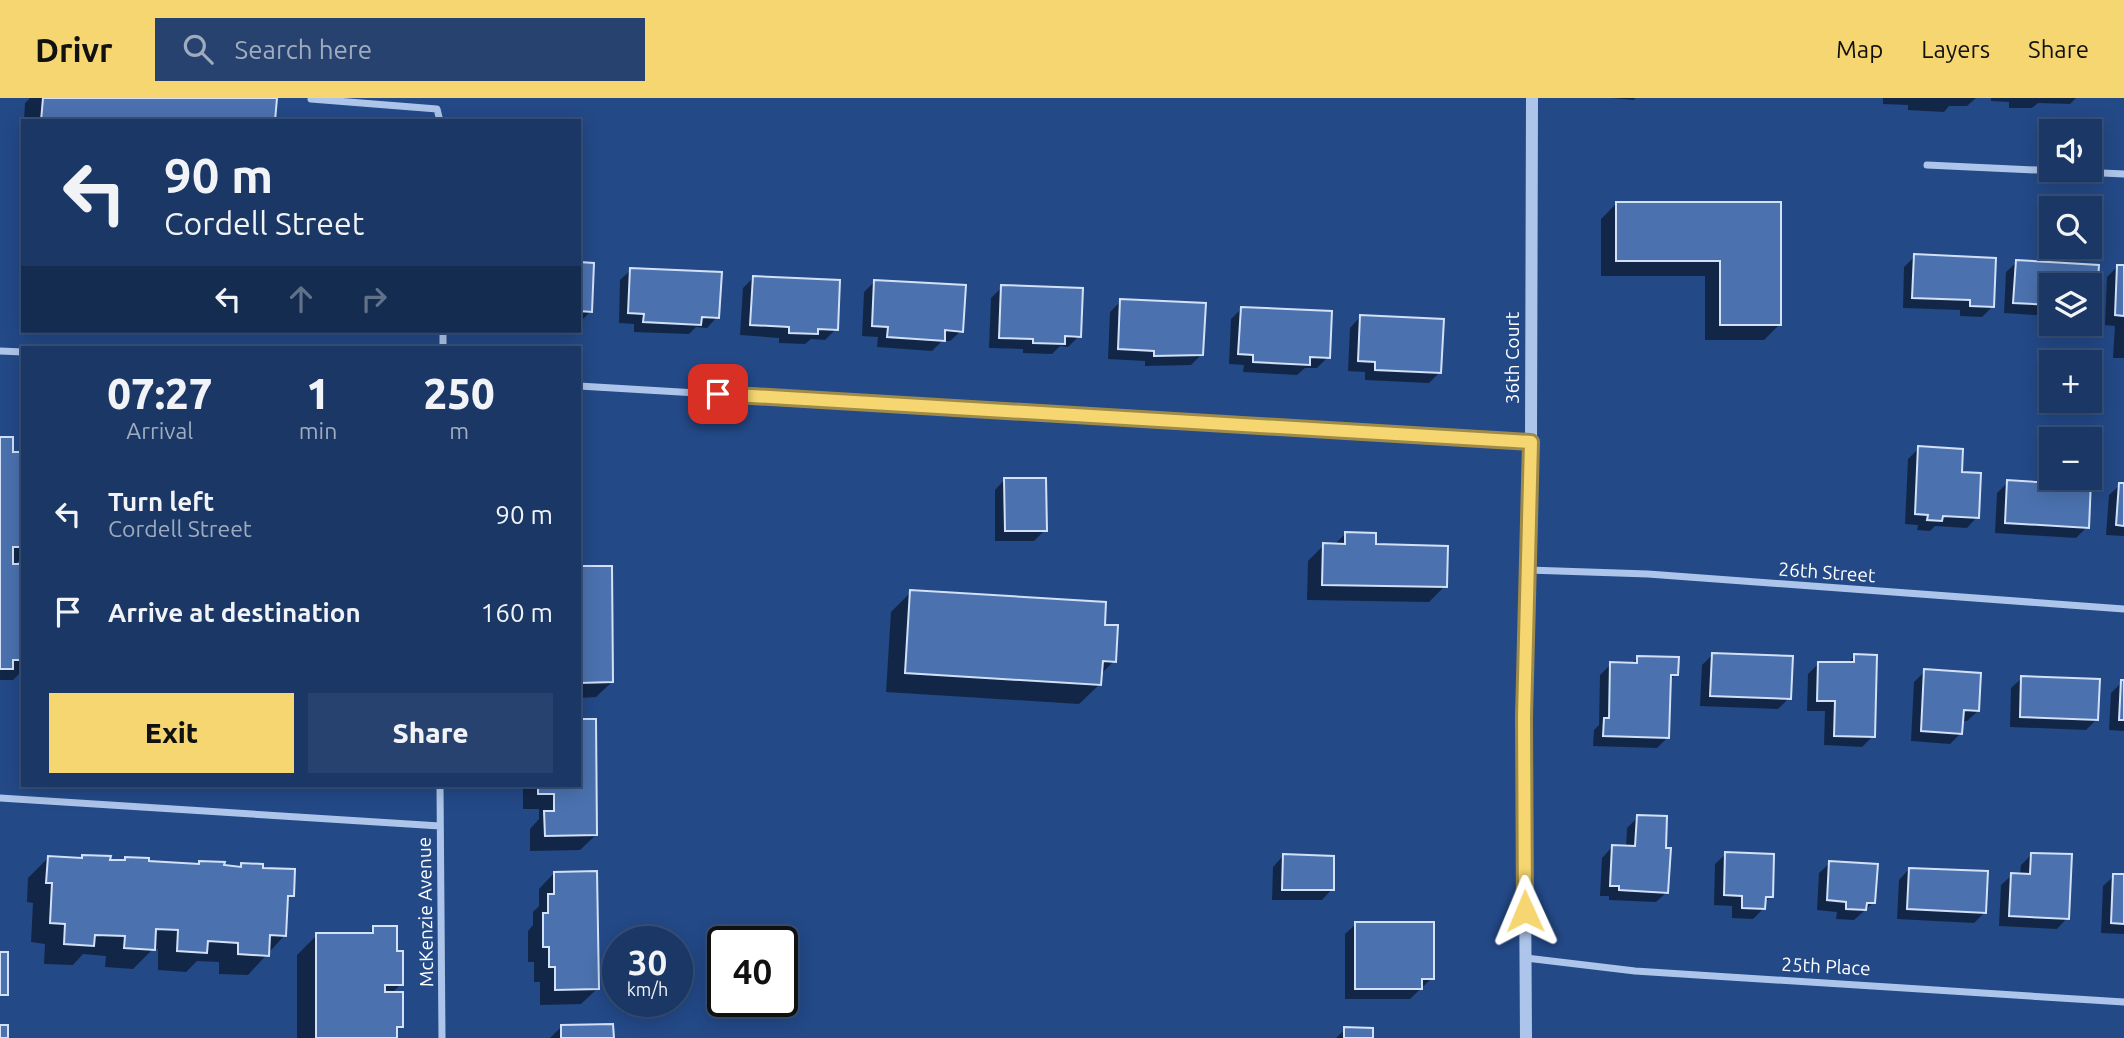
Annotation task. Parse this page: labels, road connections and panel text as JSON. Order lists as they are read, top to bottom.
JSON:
{
  "streets": {
    "street": [
      "36th Court",
      "26th Street",
      "McKenzie Avenue",
      "25th Place"
    ]
  },
  "crossings": [
    ["36th Court", "26th Street"],
    ["36th Court", "25th Place"]
  ],
  "page": {
    "header": "Drivr",
    "search": "Search here",
    "nav": ["Map", "Layers", "Share"],
    "map_buttons": ["+", "−"],
    "turn": ["90 m", "Cordell Street"],
    "eta": [
      "07:27",
      "Arrival",
      "1",
      "min",
      "250",
      "m"
    ],
    "list": [
      {
        "name": "Turn left",
        "note": "Cordell Street",
        "value": "90 m"
      },
      {
        "name": "Arrive at destination",
        "value": "160 m"
      }
    ],
    "buttons": ["Exit", "Share"],
    "speed": "30 km/h",
    "limit": "40"
  }
}
